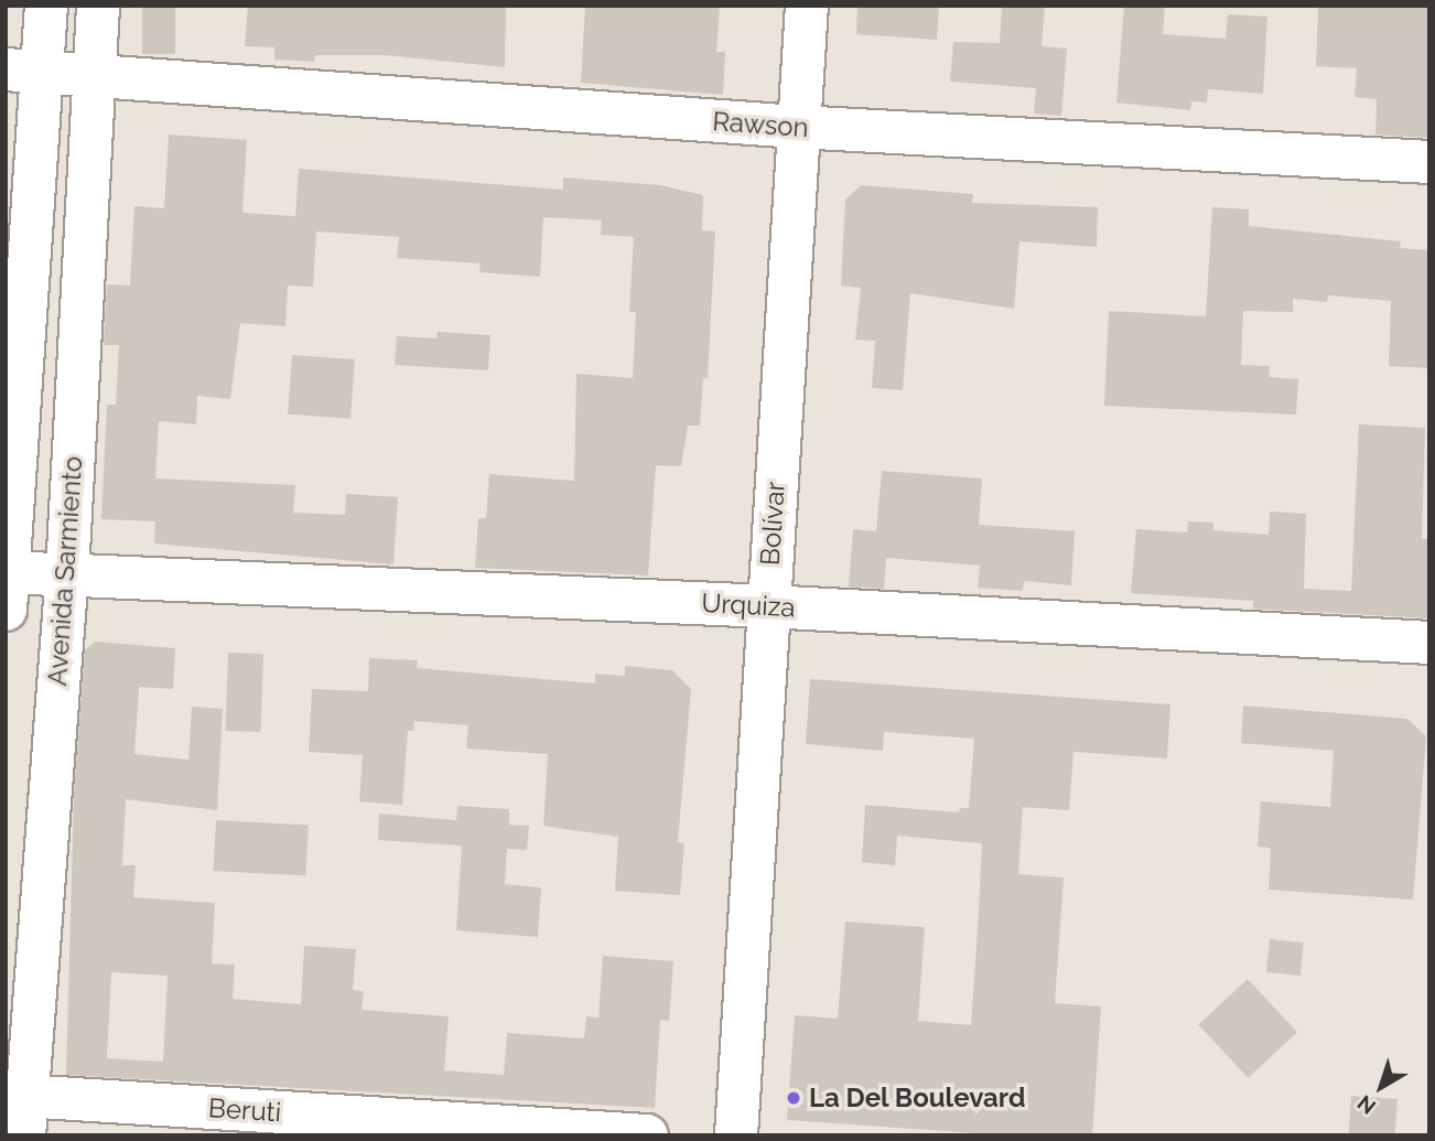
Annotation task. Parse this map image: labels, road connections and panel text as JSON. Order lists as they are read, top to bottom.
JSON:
{
  "streets": {
    "street": [
      "Rawson",
      "Bolívar",
      "Avenida Sarmiento",
      "Urquiza",
      "Beruti"
    ]
  },
  "crossings": [
    ["Rawson", "Bolívar"],
    ["Rawson", "Avenida Sarmiento"],
    ["Bolívar", "Urquiza"],
    ["Avenida Sarmiento", "Urquiza"],
    ["Avenida Sarmiento", "Beruti"]
  ],
  "places": ["La Del Boulevard"],
  "north": "bottom left"
}
